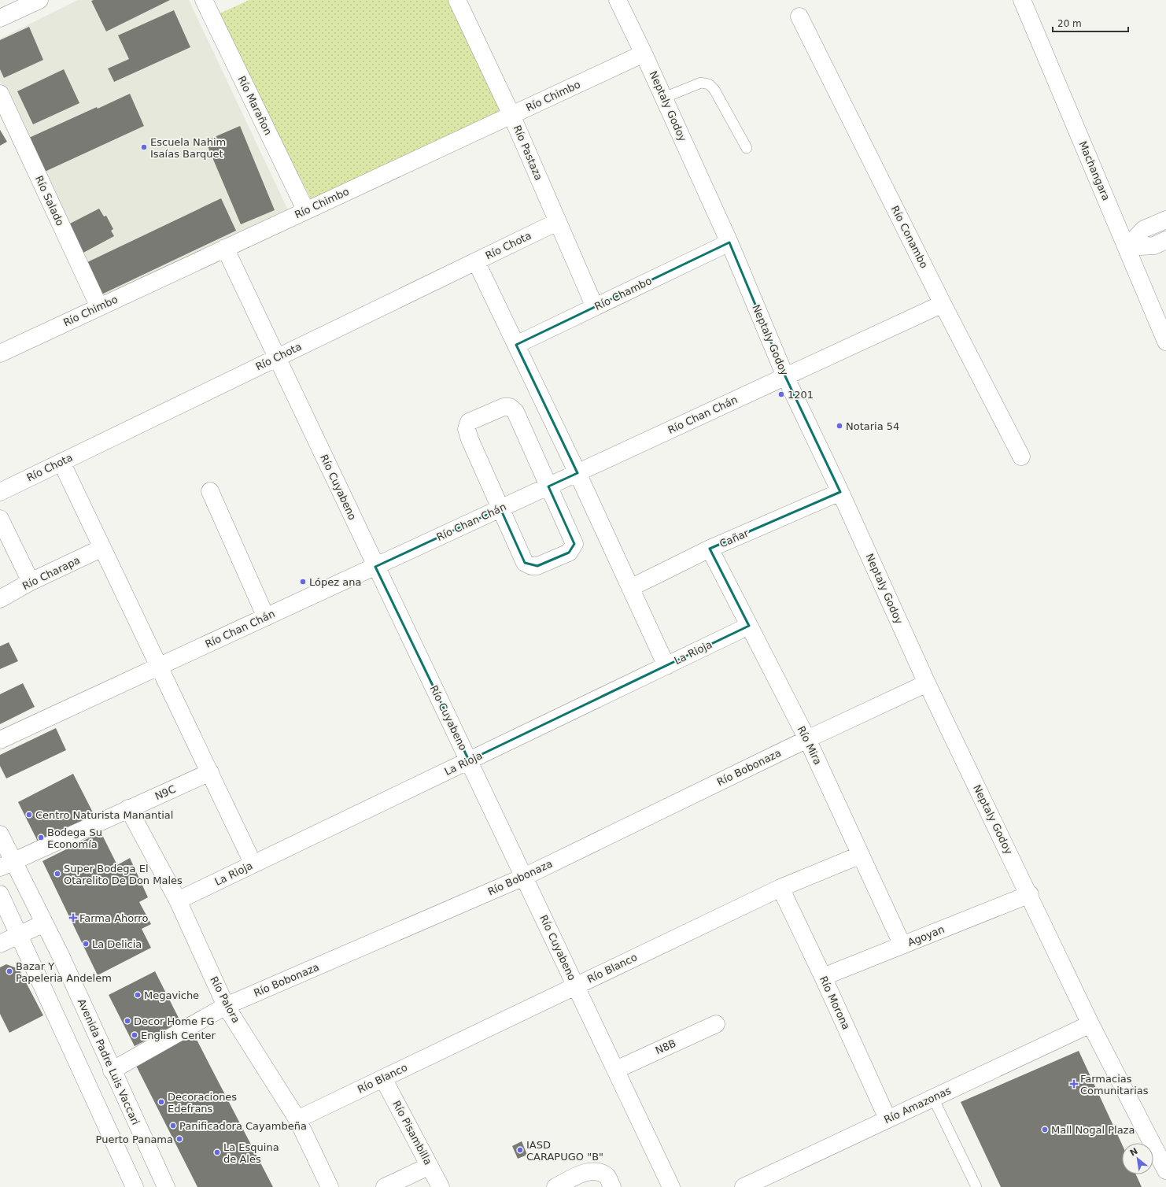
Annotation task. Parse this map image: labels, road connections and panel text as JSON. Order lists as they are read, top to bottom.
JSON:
{
  "streets": {
    "street": [
      "Río Chimbo",
      "Río Marañon",
      "Neptaly Godoy",
      "Río Pastaza",
      "Machangara",
      "Río Salado",
      "Río Conambo",
      "Río Chota",
      "Río Chambo",
      "Río Chan Chán",
      "Río Cuyabeno",
      "Cañar",
      "Río Charapa",
      "La Rioja",
      "Río Mira",
      "Río Bobonaza",
      "N9C",
      "Agoyan",
      "Río Blanco",
      "Río Palora",
      "Río Morona",
      "N8B",
      "Avenida Padre Luis Vaccari",
      "Río Amazonas",
      "Río Pisambilla"
    ]
  },
  "crossings": [
    ["Río Chimbo", "Río Marañon"],
    ["Río Chimbo", "Neptaly Godoy"],
    ["Río Chimbo", "Río Pastaza"],
    ["Río Chimbo", "Río Salado"],
    ["Río Chimbo", "Río Cuyabeno"],
    ["Neptaly Godoy", "Río Chambo"],
    ["Neptaly Godoy", "Río Chan Chán"],
    ["Neptaly Godoy", "Cañar"],
    ["Neptaly Godoy", "Río Bobonaza"],
    ["Neptaly Godoy", "Agoyan"],
    ["Neptaly Godoy", "Río Amazonas"],
    ["Río Pastaza", "Río Chota"],
    ["Río Pastaza", "Río Chambo"],
    ["Río Conambo", "Río Chan Chán"],
    ["Río Chota", "Río Cuyabeno"],
    ["Río Chan Chán", "Río Cuyabeno"],
    ["Río Cuyabeno", "La Rioja"],
    ["Río Cuyabeno", "Río Bobonaza"],
    ["Río Cuyabeno", "Río Blanco"],
    ["Río Cuyabeno", "N8B"],
    ["Cañar", "Río Mira"],
    ["La Rioja", "Río Mira"],
    ["La Rioja", "Río Palora"],
    ["Río Mira", "Río Bobonaza"],
    ["Río Mira", "Agoyan"],
    ["Río Mira", "Río Blanco"],
    ["Río Bobonaza", "Río Palora"],
    ["Río Bobonaza", "Avenida Padre Luis Vaccari"],
    ["N9C", "Río Palora"],
    ["N9C", "Avenida Padre Luis Vaccari"],
    ["Agoyan", "Río Morona"],
    ["Río Blanco", "Río Palora"],
    ["Río Blanco", "Río Morona"],
    ["Río Blanco", "Río Pisambilla"],
    ["Río Morona", "Río Amazonas"]
  ],
  "places": {
    "other": [
      "Escuela Nahim Isaías Barquet",
      "1201",
      "Notaria 54",
      "López ana",
      "Centro Naturista Manantial",
      "Bodega Su Economía",
      "Super Bodega El Otarelito De Don Males",
      "La Delicia",
      "Bazar Y Papeleria Andelem",
      "Megaviche",
      "Decor Home FG",
      "English Center",
      "Decoraciones Edefrans",
      "Panificadora Cayambeña",
      "Mall Nogal Plaza",
      "Puerto Panama",
      "IASD CARAPUGO \"B\"",
      "La Esquina de Ales"
    ],
    "health": ["Farma Ahorro", "Farmacias Comunitarias"]
  },
  "scale_bar": "20 m",
  "north": "top left"
}
